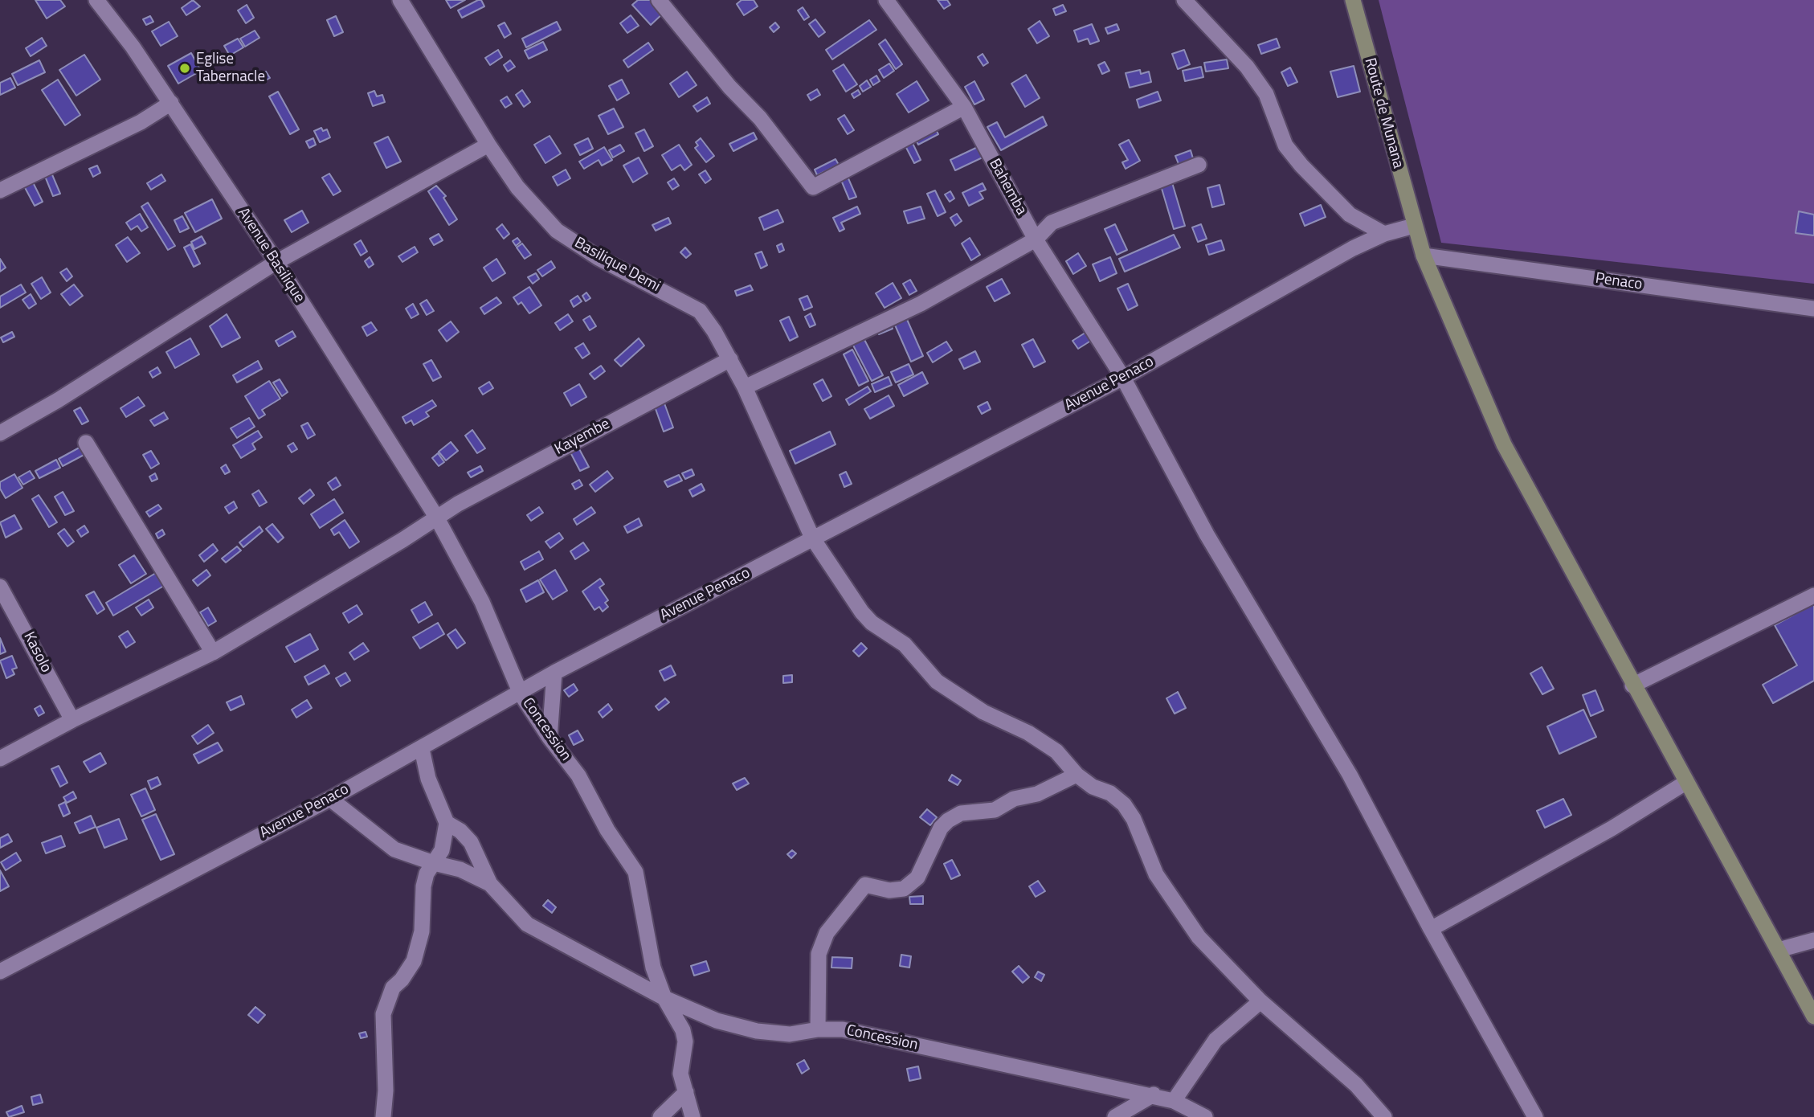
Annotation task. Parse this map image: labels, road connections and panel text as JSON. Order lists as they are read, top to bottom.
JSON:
{
  "streets": {
    "main road": ["Route de Munana"],
    "street": [
      "Bahemba",
      "Avenue Basilique",
      "Basilique Demi",
      "Penaco",
      "Avenue Penaco",
      "Kayembe",
      "Kasolo",
      "Concession"
    ]
  },
  "crossings": [
    ["Route de Munana", "Penaco"],
    ["Route de Munana", "Avenue Penaco"],
    ["Bahemba", "Avenue Penaco"],
    ["Avenue Basilique", "Avenue Penaco"],
    ["Avenue Basilique", "Kayembe"],
    ["Avenue Basilique", "Concession"],
    ["Basilique Demi", "Avenue Penaco"],
    ["Basilique Demi", "Kayembe"],
    ["Avenue Penaco", "Concession"],
    ["Kayembe", "Kasolo"]
  ],
  "places": ["Eglise Tabernacle"]
}
